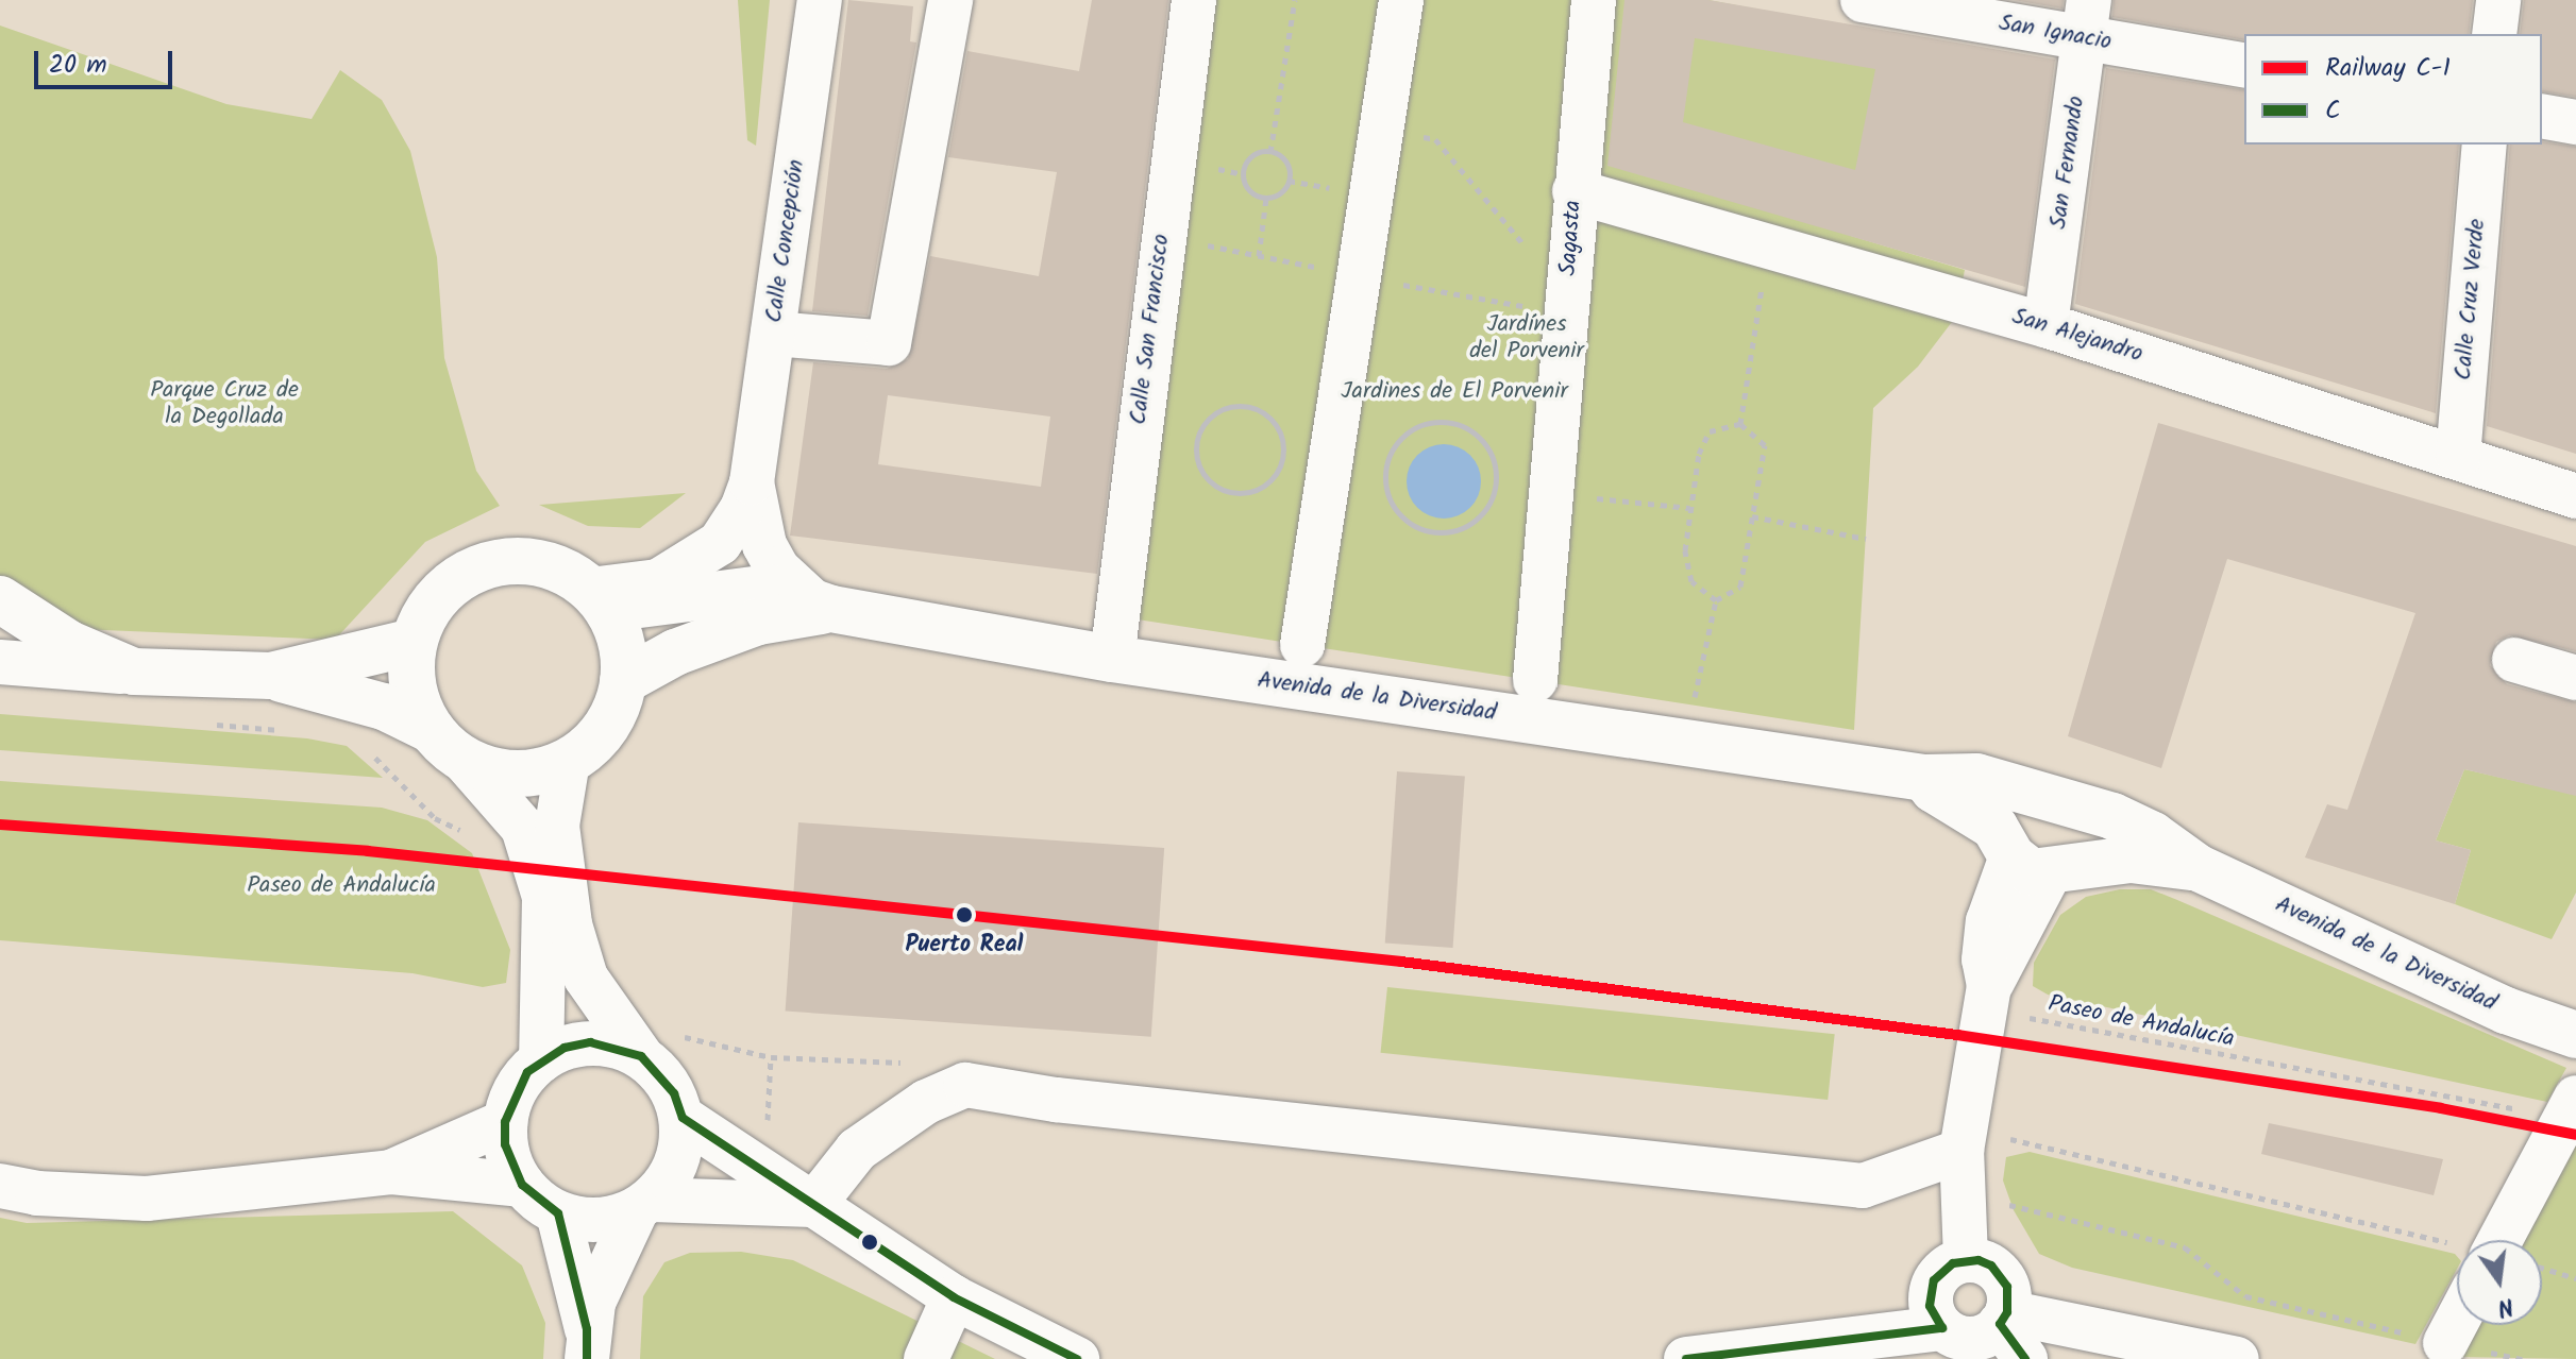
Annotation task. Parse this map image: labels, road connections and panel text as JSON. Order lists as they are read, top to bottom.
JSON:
{
  "streets": {
    "main road": ["Avenida de la Diversidad"],
    "street": [
      "San Ignacio",
      "San Fernando",
      "Sagasta",
      "Calle Concepción",
      "Calle Cruz Verde",
      "Calle San Francisco",
      "San Alejandro"
    ],
    "path": ["Paseo de Andalucía"]
  },
  "crossings": [
    ["San Ignacio", "San Fernando"],
    ["San Fernando", "San Alejandro"],
    ["Sagasta", "San Alejandro"],
    ["Calle Concepción", "Avenida de la Diversidad"],
    ["Calle Cruz Verde", "San Alejandro"],
    ["Calle San Francisco", "Avenida de la Diversidad"]
  ],
  "parks": [
    "Jardínes del Porvenir",
    "Parque Cruz de la Degollada",
    "Jardines de El Porvenir",
    "Paseo de Andalucía"
  ],
  "places": ["Puerto Real"],
  "lines": ["rail line C-1", "transit line C"],
  "legend": ["Railway C-1", "C"],
  "scale_bar": "20 m",
  "north": "bottom"
}
